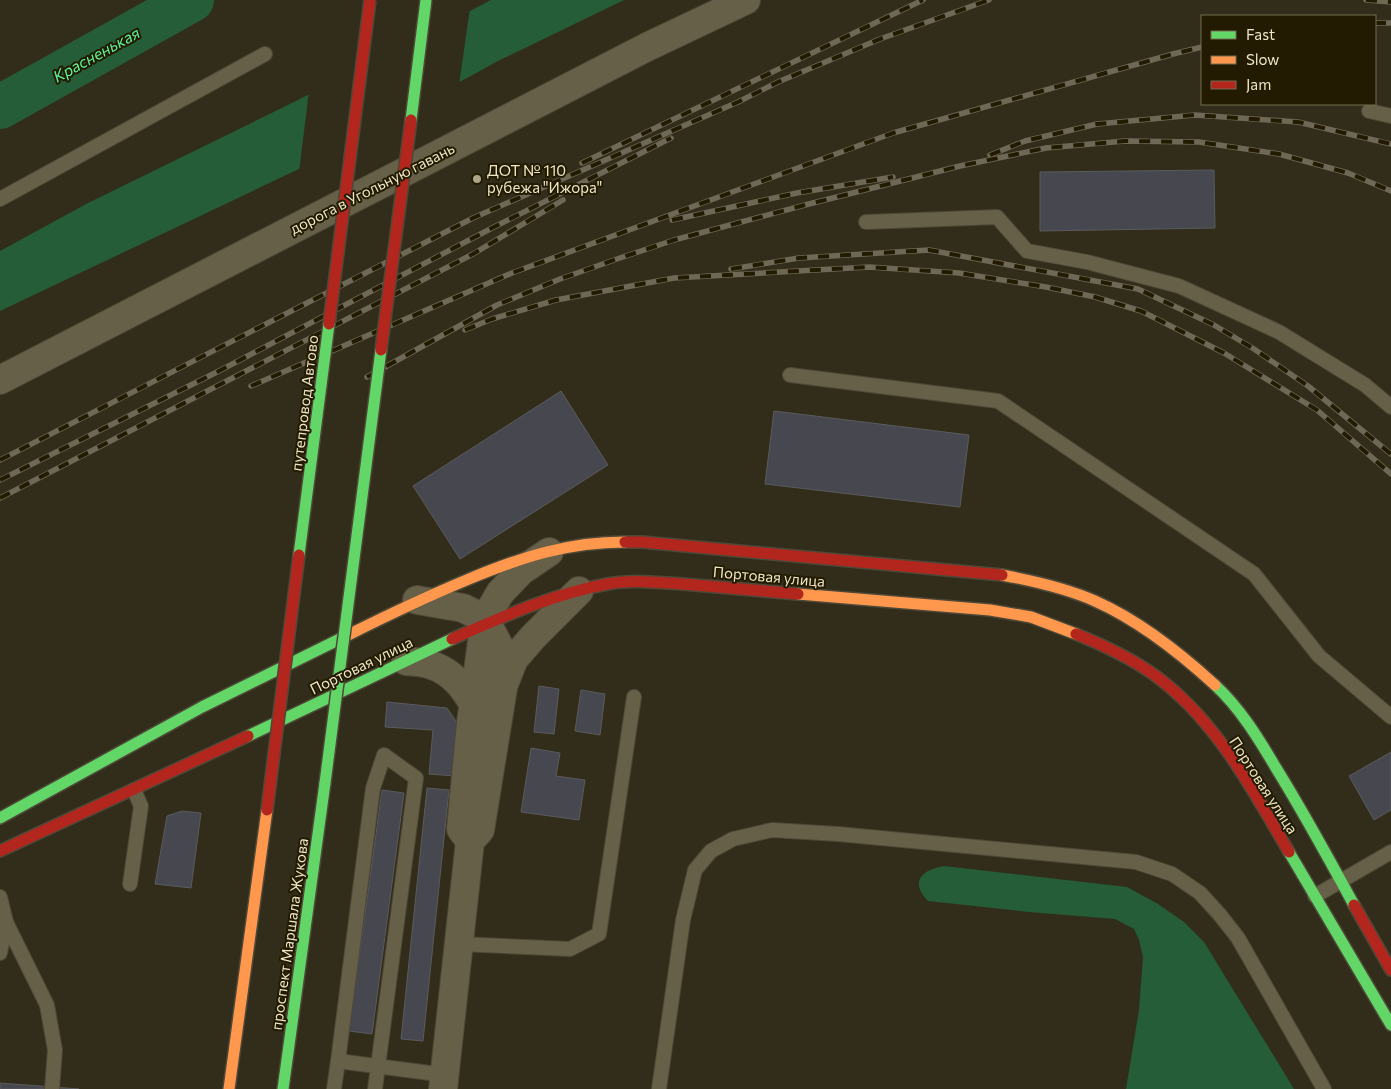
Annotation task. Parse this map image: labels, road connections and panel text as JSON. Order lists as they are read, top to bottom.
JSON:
{
  "streets": {
    "street": [
      "дорога в Угольную гавань",
      "путепровод Автово",
      "Портовая улица",
      "проспект Маршала Жукова"
    ]
  },
  "water": ["Красненькая"],
  "places": ["ДОТ № 110 рубежа \"Ижора\""],
  "legend": ["Fast", "Slow", "Jam"]
}
